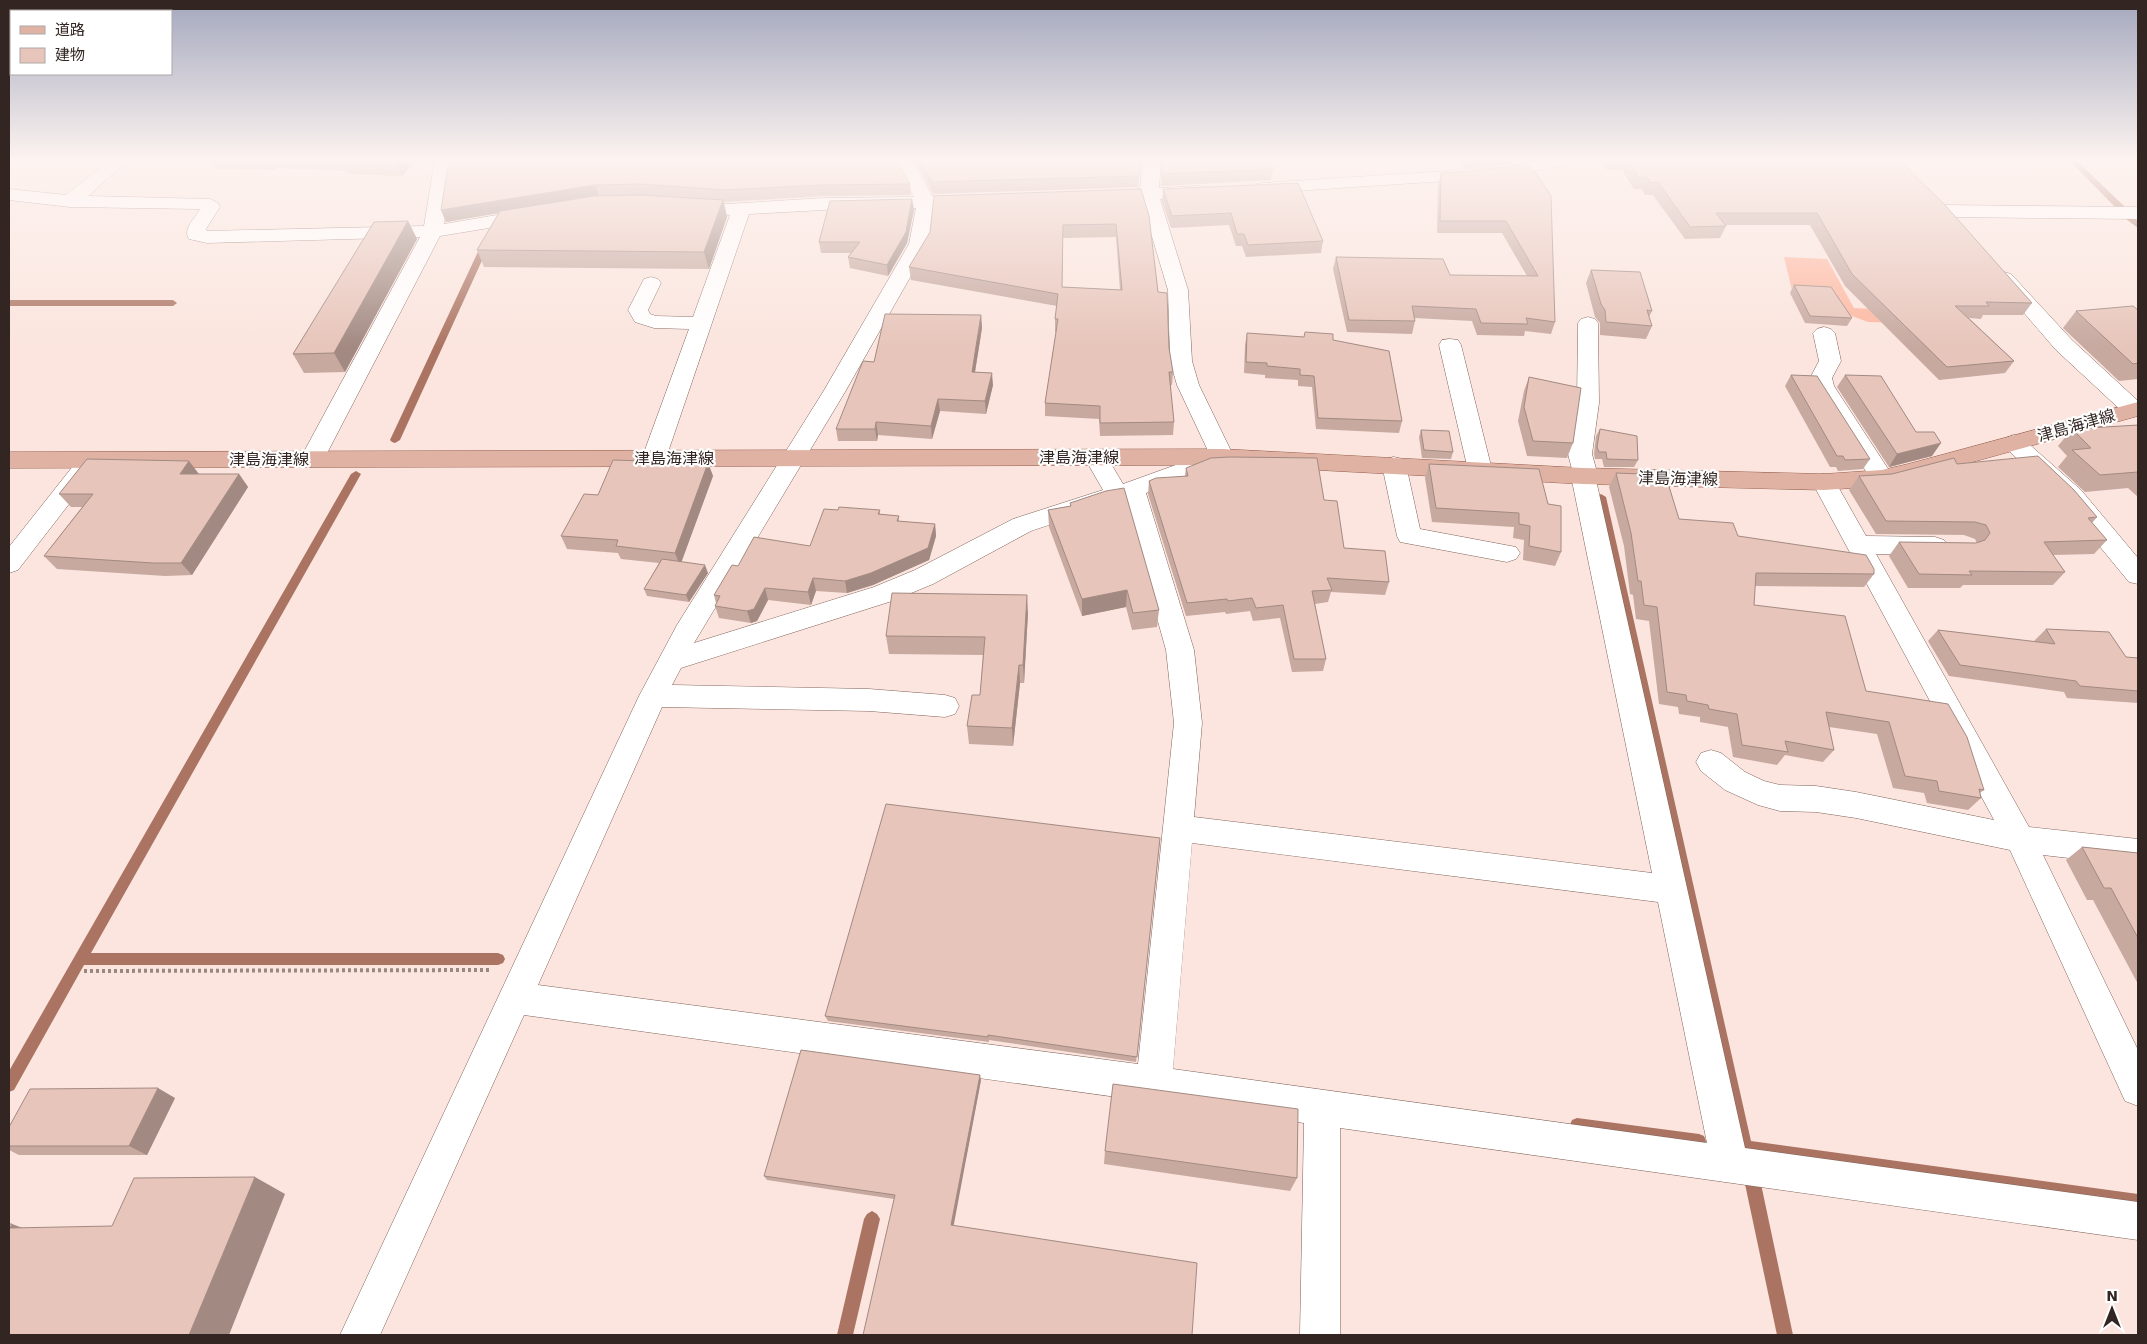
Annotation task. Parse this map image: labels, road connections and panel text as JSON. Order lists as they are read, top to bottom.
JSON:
{
  "streets": {
    "main road": ["津島海津線"]
  },
  "legend": ["道路", "建物"],
  "north": "top"
}
